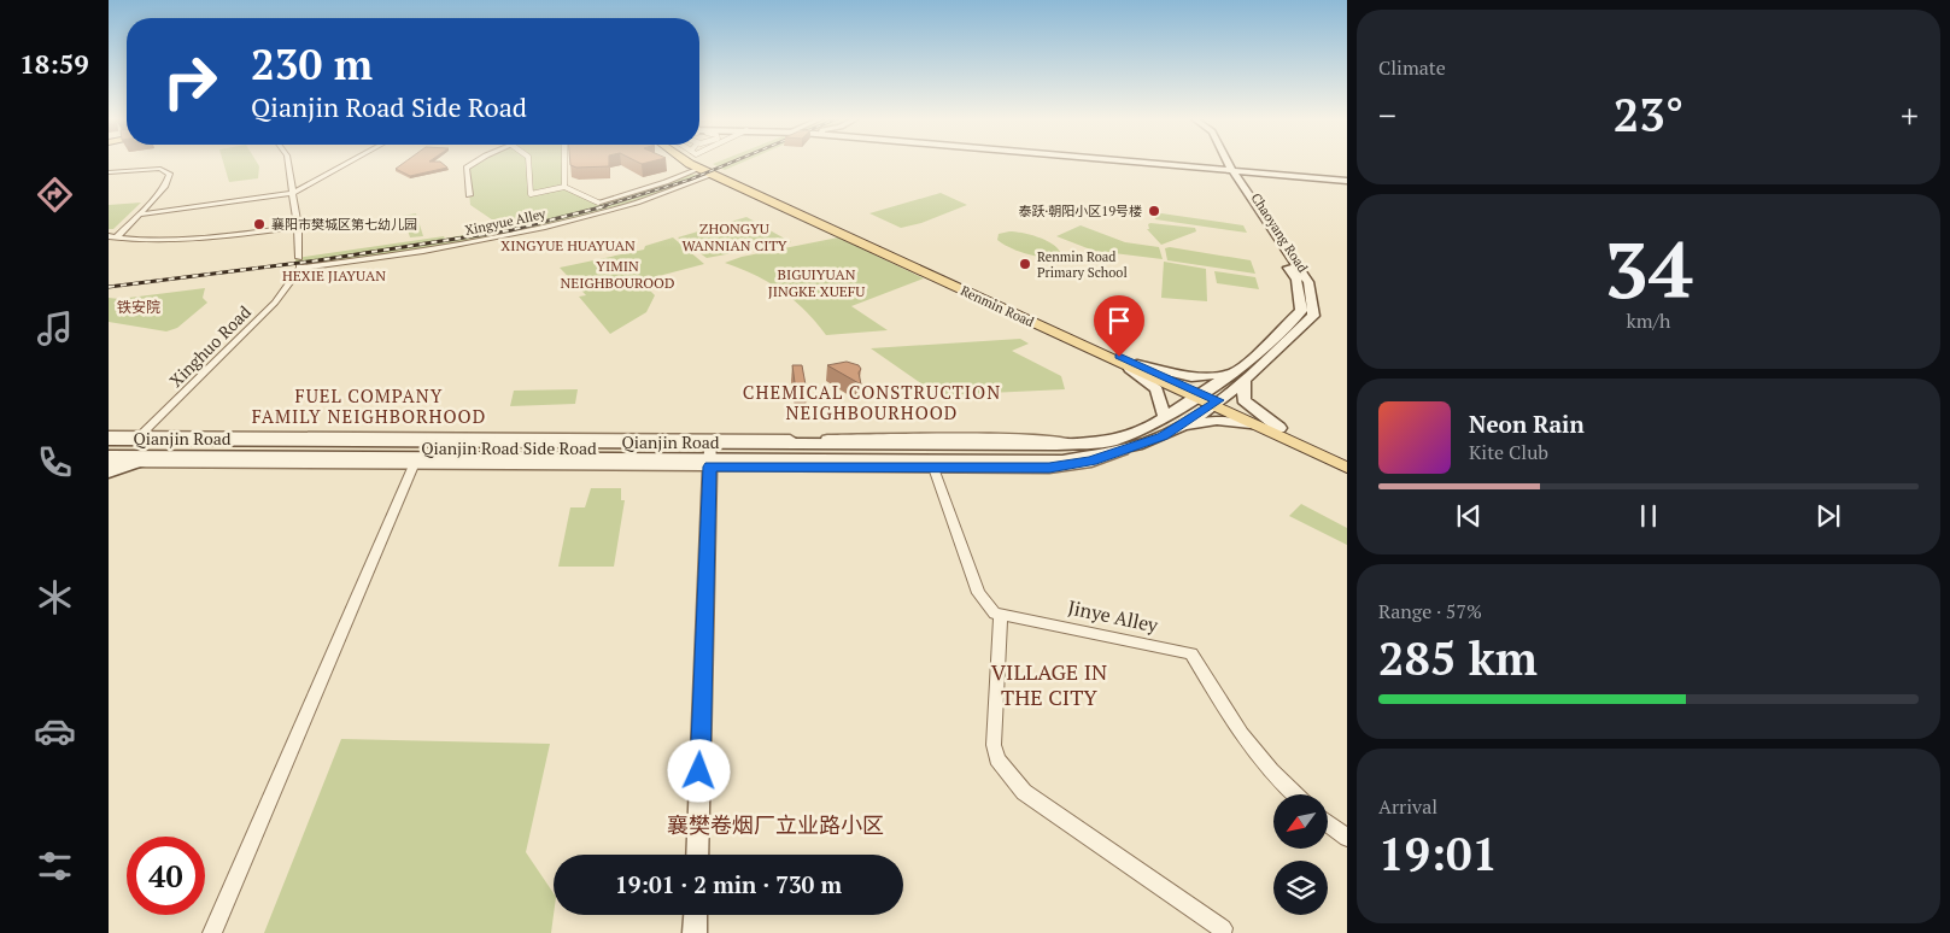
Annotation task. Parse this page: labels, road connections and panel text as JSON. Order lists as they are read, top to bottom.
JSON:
{
  "streets": {
    "main road": ["Chaoyang Road", "Renmin Road", "Qianjin Road"],
    "street": [
      "Xingyue Alley",
      "Xinghuo Road",
      "Qianjin Road Side Road",
      "Jinye Alley"
    ]
  },
  "crossings": [
    ["Xingyue Alley", "Renmin Road"],
    ["Xingyue Alley", "Xinghuo Road"],
    ["Chaoyang Road", "Renmin Road"],
    ["Chaoyang Road", "Qianjin Road"],
    ["Renmin Road", "Qianjin Road"],
    ["Xinghuo Road", "Qianjin Road"],
    ["Xinghuo Road", "Qianjin Road Side Road"],
    ["Qianjin Road", "Qianjin Road Side Road"]
  ],
  "districts": [
    "ZHONGYU WANNIAN CITY",
    "XINGYUE HUAYUAN",
    "YIMIN NEIGHBOUROOD",
    "BIGUIYUAN JINGKE XUEFU",
    "HEXIE JIAYUAN",
    "铁安院",
    "CHEMICAL CONSTRUCTION NEIGHBOURHOOD",
    "FUEL COMPANY FAMILY NEIGHBORHOOD",
    "VILLAGE IN THE CITY",
    "襄樊卷烟厂立业路小区"
  ],
  "places": ["泰跃·朝阳小区19号楼", "襄阳市樊城区第七幼儿园", "Renmin Road Primary School"],
  "north": "bottom left",
  "page": {
    "tabs": "18:59",
    "tile": [
      "Climate",
      ["34", "km/h"],
      ["Range · 57%", "285 km"],
      ["Arrival", "19:01"]
    ],
    "turn": ["230 m", "Qianjin Road Side Road"],
    "heat": ["−", "23°", "+"],
    "song": ["Neon Rain", "Kite Club"],
    "limit": "40",
    "trip": "19:01 · 2 min · 730 m"
  }
}
